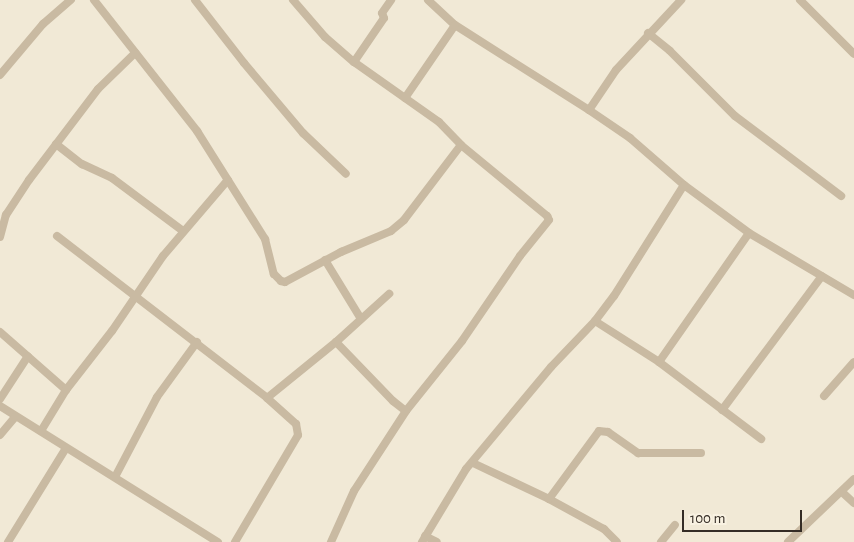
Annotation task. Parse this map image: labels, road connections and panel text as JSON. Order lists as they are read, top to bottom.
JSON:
{
  "scale_bar": "100 m"
}
